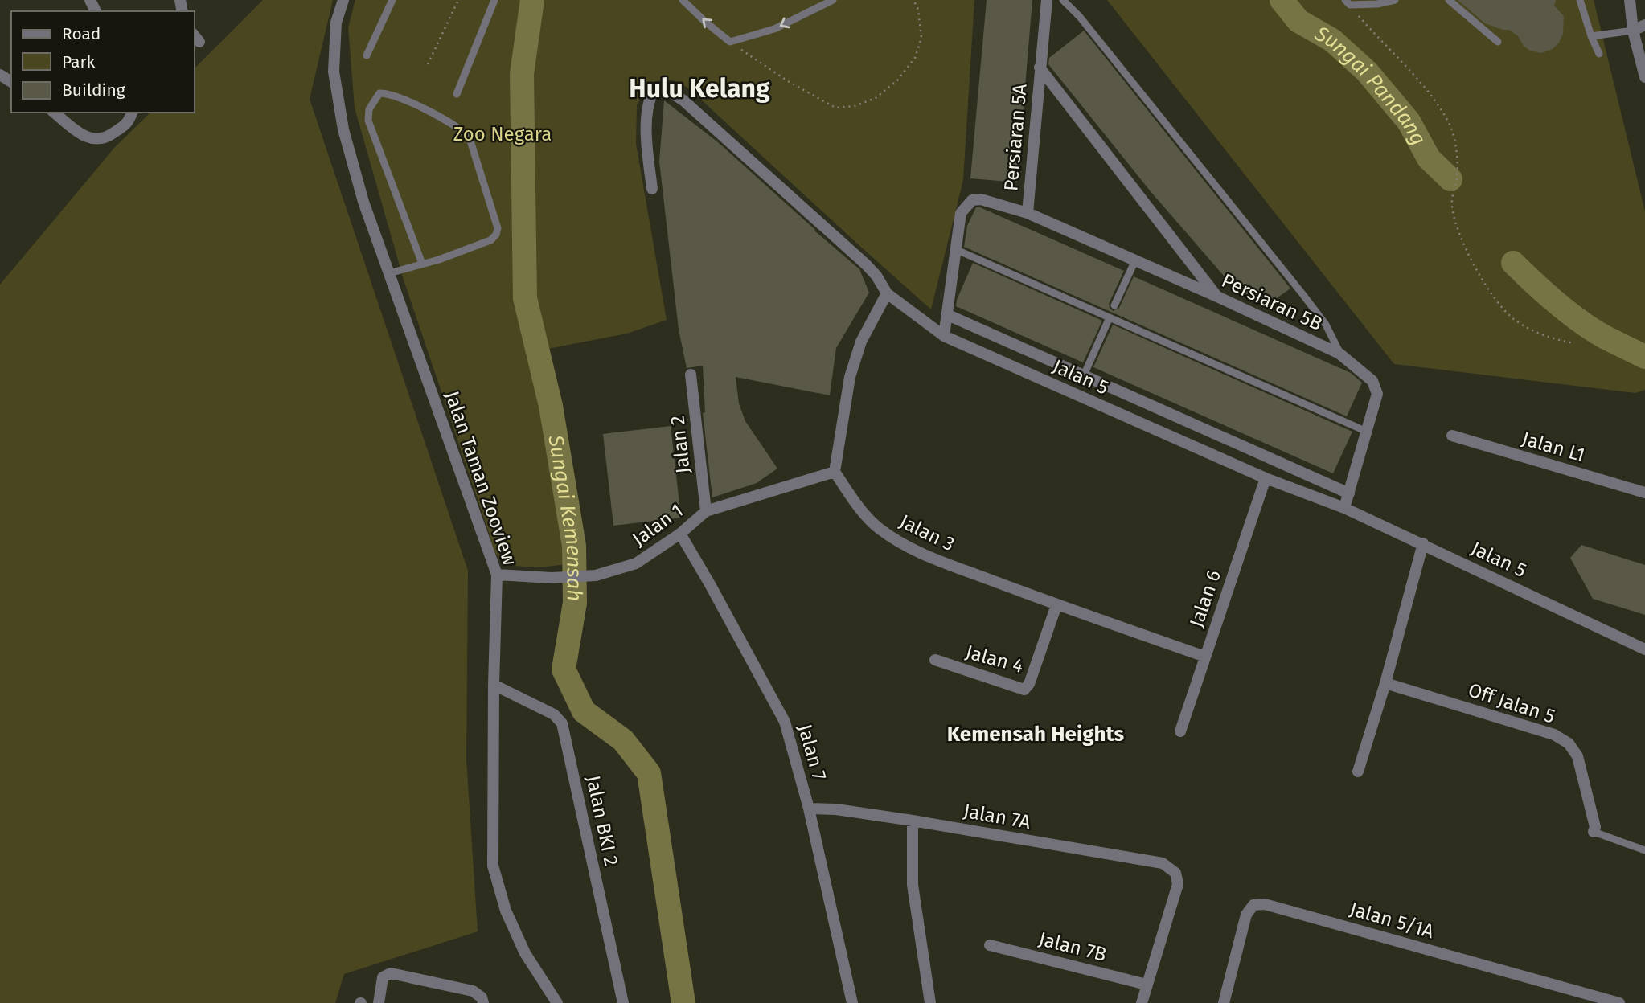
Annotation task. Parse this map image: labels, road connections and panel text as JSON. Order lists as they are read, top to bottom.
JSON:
{
  "streets": {
    "street": [
      "Persiaran 5A",
      "Persiaran 5B",
      "Jalan 5",
      "Jalan 2",
      "Jalan L1",
      "Jalan Taman Zooview",
      "Jalan 1",
      "Jalan 3",
      "Jalan 6",
      "Jalan 4",
      "Off Jalan 5",
      "Jalan 7",
      "Jalan 7A",
      "Jalan BKI 2",
      "Jalan 5/1A",
      "Jalan 7B"
    ]
  },
  "crossings": [
    ["Persiaran 5A", "Persiaran 5B"],
    ["Persiaran 5A", "Jalan 5"],
    ["Persiaran 5B", "Jalan 5"],
    ["Jalan 5", "Jalan 6"],
    ["Jalan 2", "Jalan 1"],
    ["Jalan Taman Zooview", "Jalan 1"],
    ["Jalan Taman Zooview", "Jalan BKI 2"],
    ["Jalan 1", "Jalan 3"],
    ["Jalan 1", "Jalan 7"],
    ["Jalan 3", "Jalan 6"],
    ["Jalan 3", "Jalan 4"],
    ["Jalan 7", "Jalan 7A"],
    ["Jalan 7A", "Jalan 7B"]
  ],
  "districts": ["Hulu Kelang", "Kemensah Heights"],
  "water": ["Sungai Pandang", "Sungai Kemensah"],
  "parks": ["Zoo Negara"],
  "legend": ["Road", "Park", "Building"]
}
